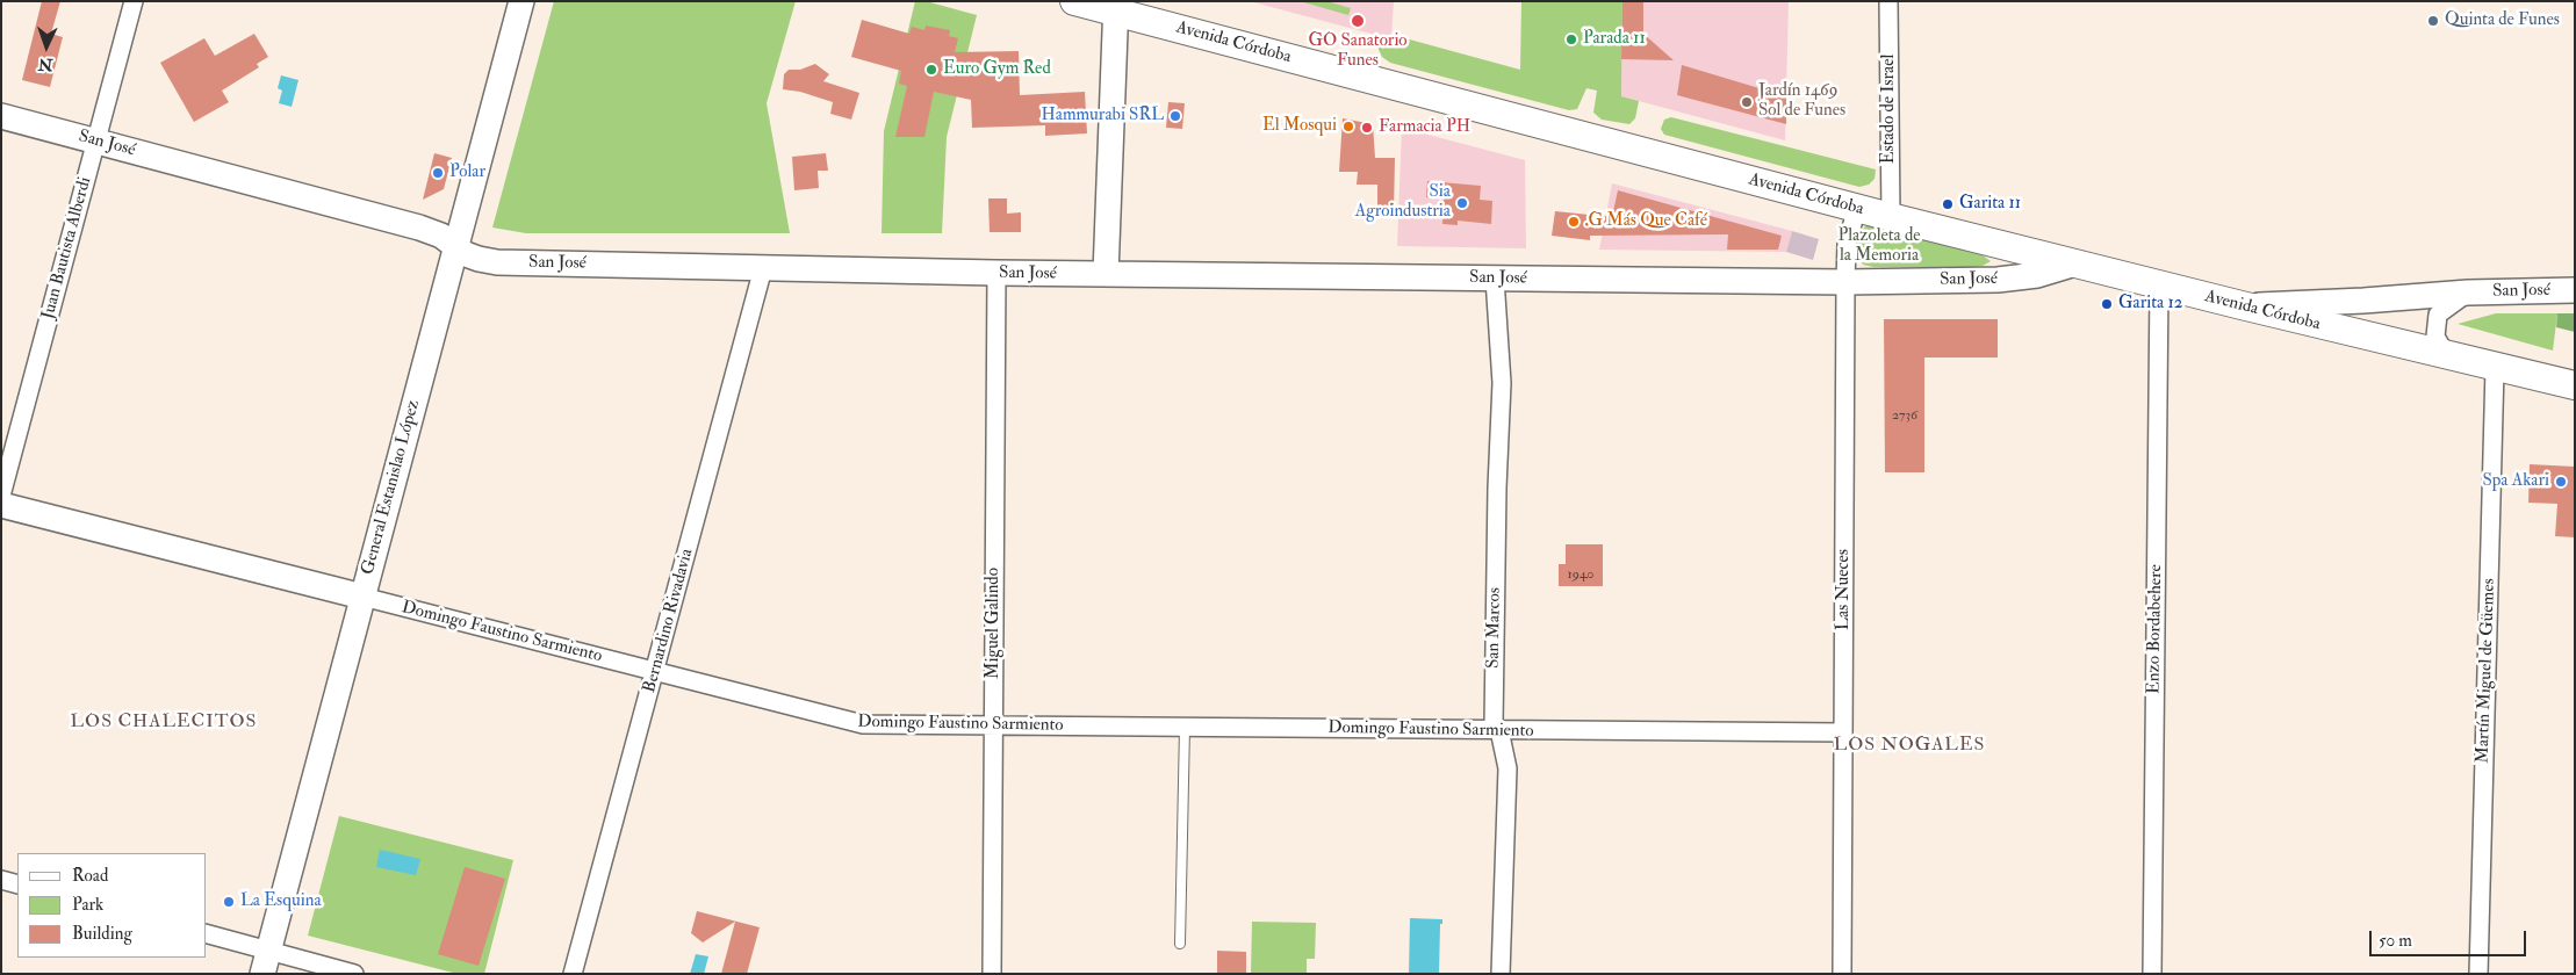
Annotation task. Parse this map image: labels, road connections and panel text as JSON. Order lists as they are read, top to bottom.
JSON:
{
  "streets": {
    "main road": ["Avenida Córdoba"],
    "street": [
      "Estado de Israel",
      "San José",
      "Juan Bautista Alberdi",
      "General Estanislao López",
      "Las Nueces",
      "Bernardino Rivadavia",
      "Miguel Galindo",
      "San Marcos",
      "Enzo Bordabehere",
      "Domingo Faustino Sarmiento",
      "Martín Miguel de Güemes"
    ]
  },
  "crossings": [
    ["Avenida Córdoba", "Estado de Israel"],
    ["Avenida Córdoba", "San José"],
    ["Avenida Córdoba", "Las Nueces"],
    ["Avenida Córdoba", "Enzo Bordabehere"],
    ["Avenida Córdoba", "Martín Miguel de Güemes"],
    ["San José", "Juan Bautista Alberdi"],
    ["San José", "General Estanislao López"],
    ["San José", "Las Nueces"],
    ["San José", "Bernardino Rivadavia"],
    ["San José", "Miguel Galindo"],
    ["San José", "San Marcos"],
    ["General Estanislao López", "Domingo Faustino Sarmiento"],
    ["Las Nueces", "Domingo Faustino Sarmiento"],
    ["Bernardino Rivadavia", "Domingo Faustino Sarmiento"],
    ["Miguel Galindo", "Domingo Faustino Sarmiento"],
    ["San Marcos", "Domingo Faustino Sarmiento"]
  ],
  "districts": ["LOS CHALECITOS", "LOS NOGALES"],
  "parks": ["Plazoleta de la Memoria"],
  "places": [
    "GO Sanatorio Funes",
    "Quinta de Funes",
    "Parada 11",
    "Euro Gym Red",
    "Jardín 1469 Sol de Funes",
    "Hammurabi SRL",
    "El Mosqui",
    "Farmacia PH",
    "Polar",
    "Sia Agroindustria",
    "Garita 11",
    ".G Más Que Café",
    "Garita 12",
    "Spa Akari",
    "La Esquina"
  ],
  "house_numbers": ["2736", "1940"],
  "legend": ["Road", "Park", "Building"],
  "scale_bar": "50 m",
  "north": "bottom"
}
